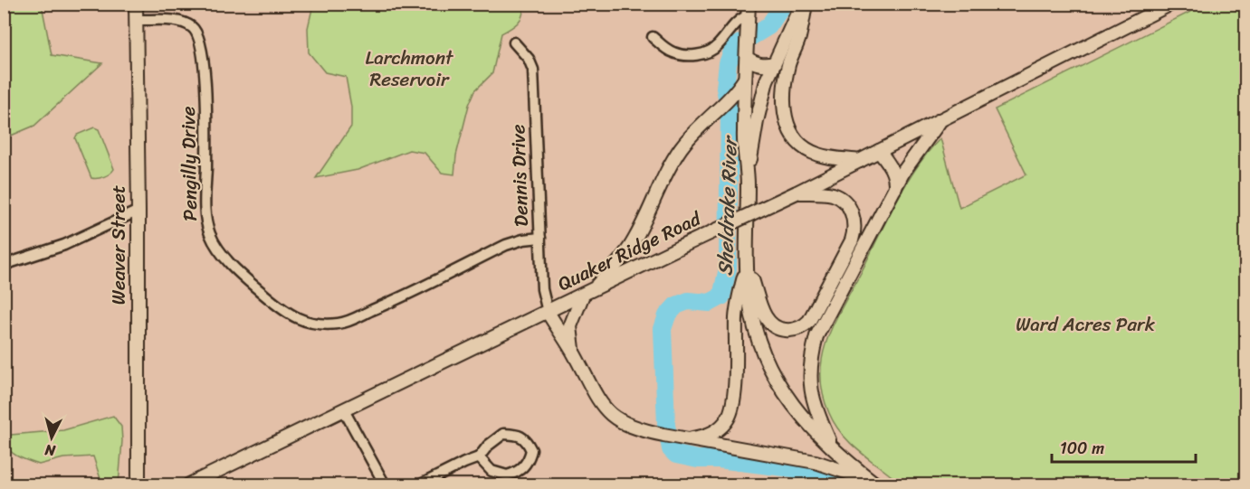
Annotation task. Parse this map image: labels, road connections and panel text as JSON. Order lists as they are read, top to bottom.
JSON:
{
  "streets": {
    "street": [
      "Pengilly Drive",
      "Dennis Drive",
      "Weaver Street",
      "Quaker Ridge Road"
    ]
  },
  "crossings": [
    ["Pengilly Drive", "Dennis Drive"],
    ["Pengilly Drive", "Weaver Street"],
    ["Dennis Drive", "Quaker Ridge Road"]
  ],
  "water": ["Sheldrake River"],
  "parks": ["Larchmont Reservoir", "Ward Acres Park"],
  "scale_bar": "100 m",
  "north": "bottom"
}
